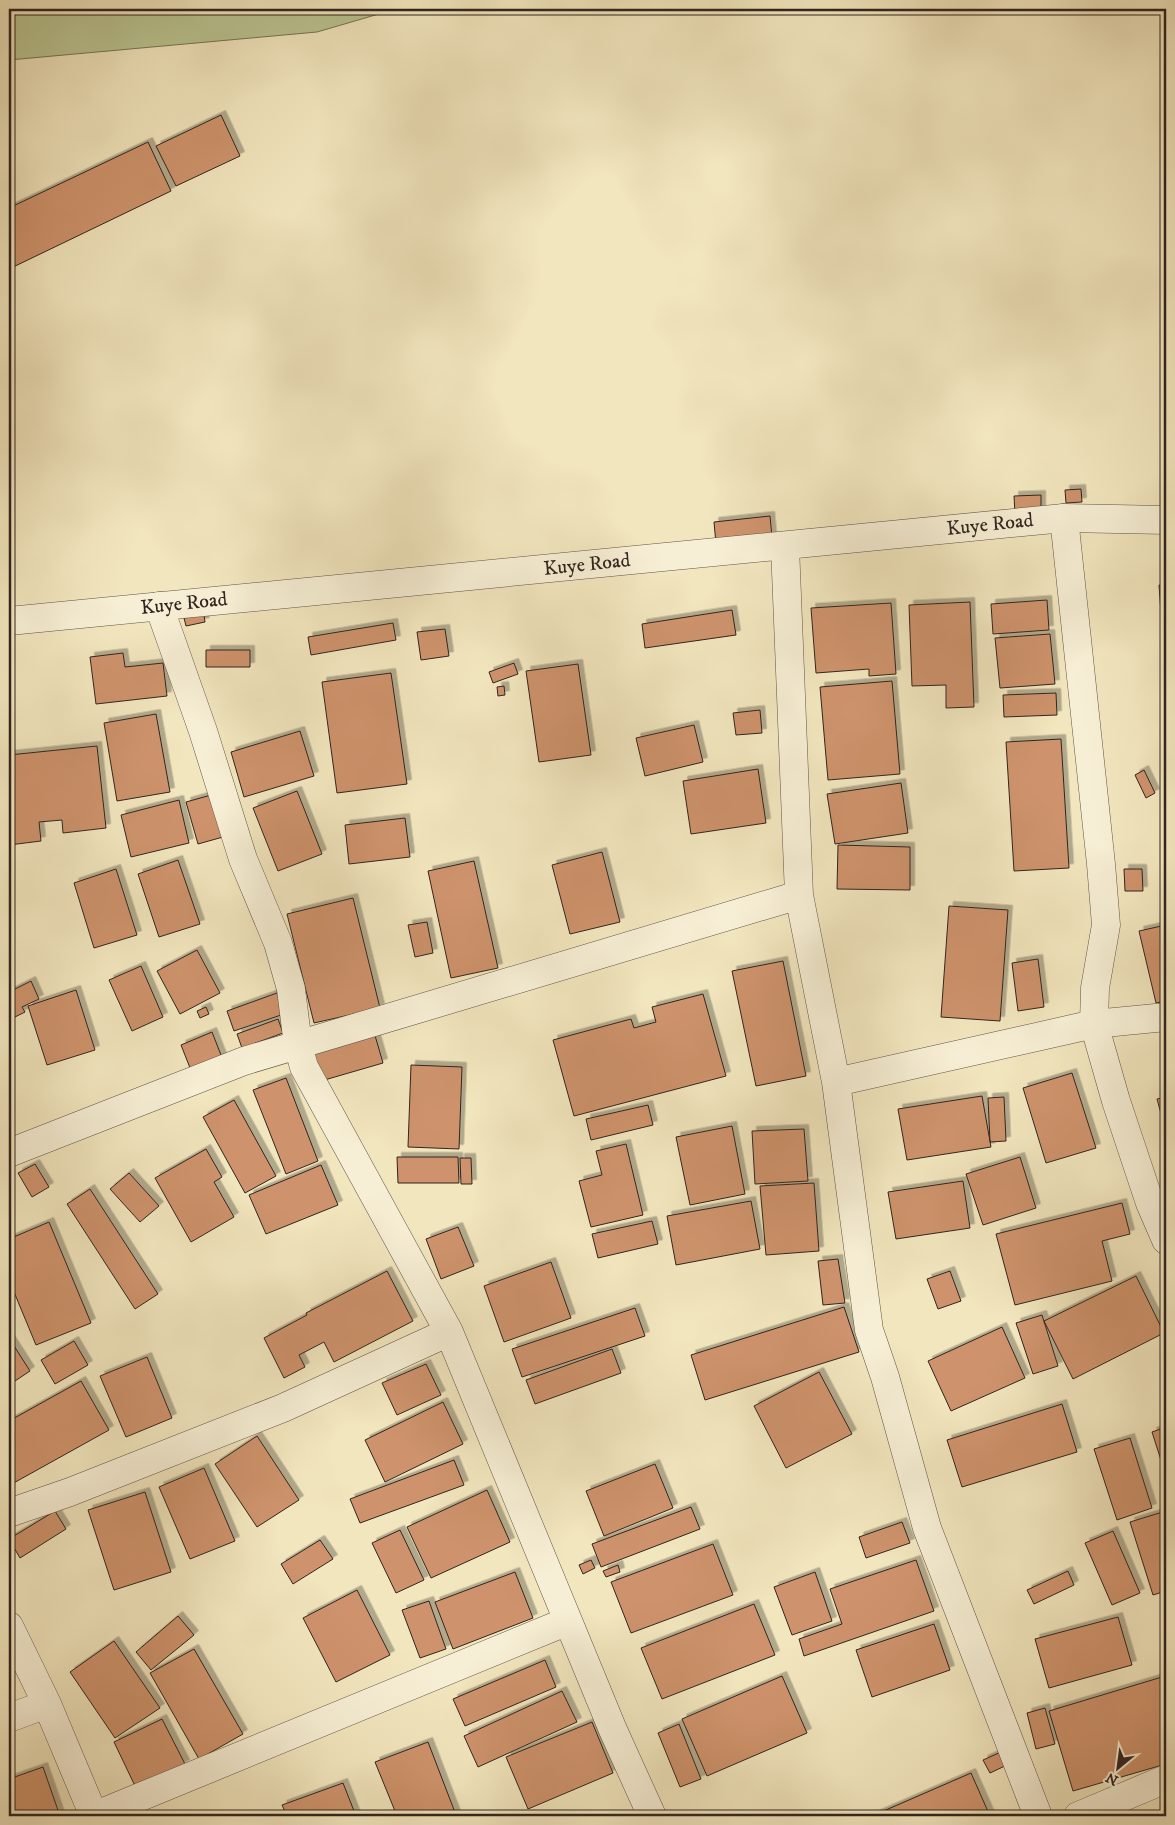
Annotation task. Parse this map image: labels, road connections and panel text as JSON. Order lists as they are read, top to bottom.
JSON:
{
  "streets": {
    "street": ["Kuye Road"]
  },
  "north": "bottom left"
}
